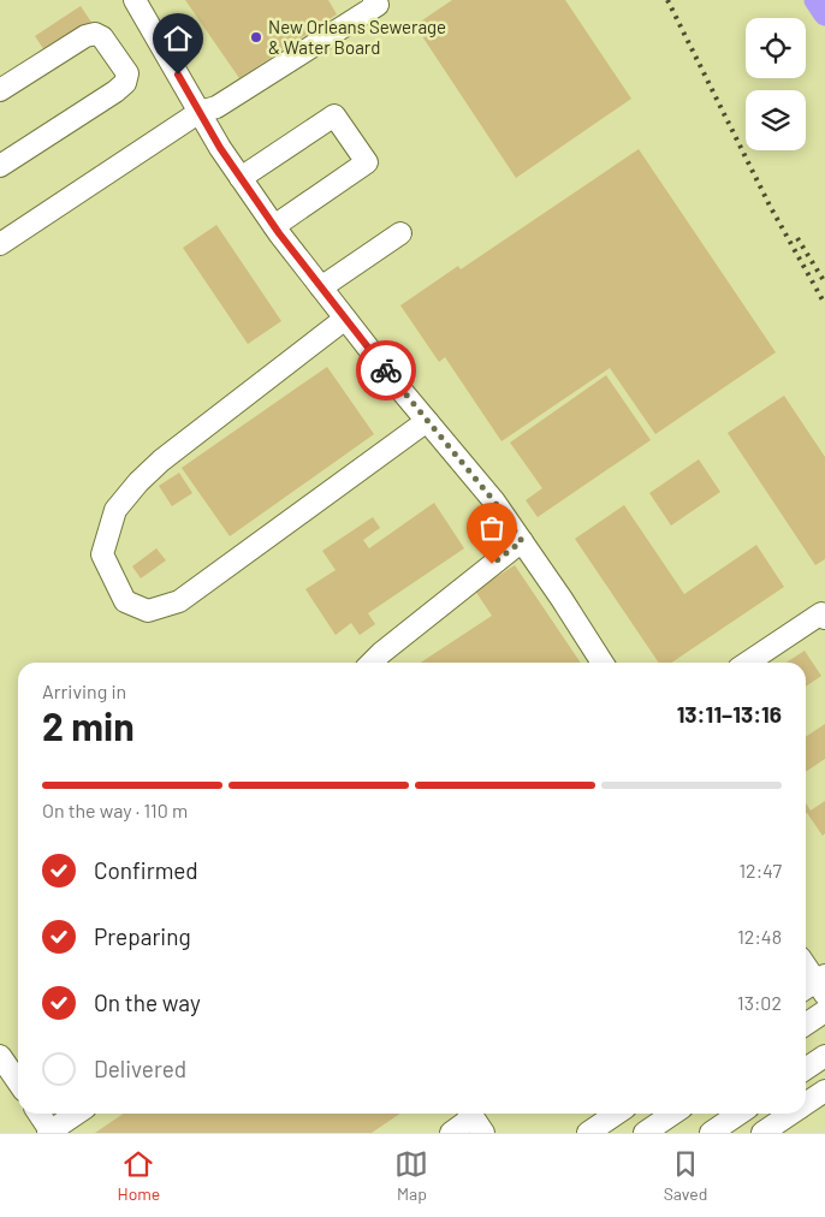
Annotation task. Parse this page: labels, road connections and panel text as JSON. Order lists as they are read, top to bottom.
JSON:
{
  "places": ["New Orleans Sewerage & Water Board"],
  "page": {
    "heading": ["2 min", "Arriving in", "13:11–13:16"],
    "bar": "On the way · 110 m",
    "list": [
      ["Confirmed", "12:47"],
      ["Preparing", "12:48"],
      ["On the way", "13:02"],
      "Delivered"
    ],
    "tabs": ["Home", "Map", "Saved"]
  }
}
